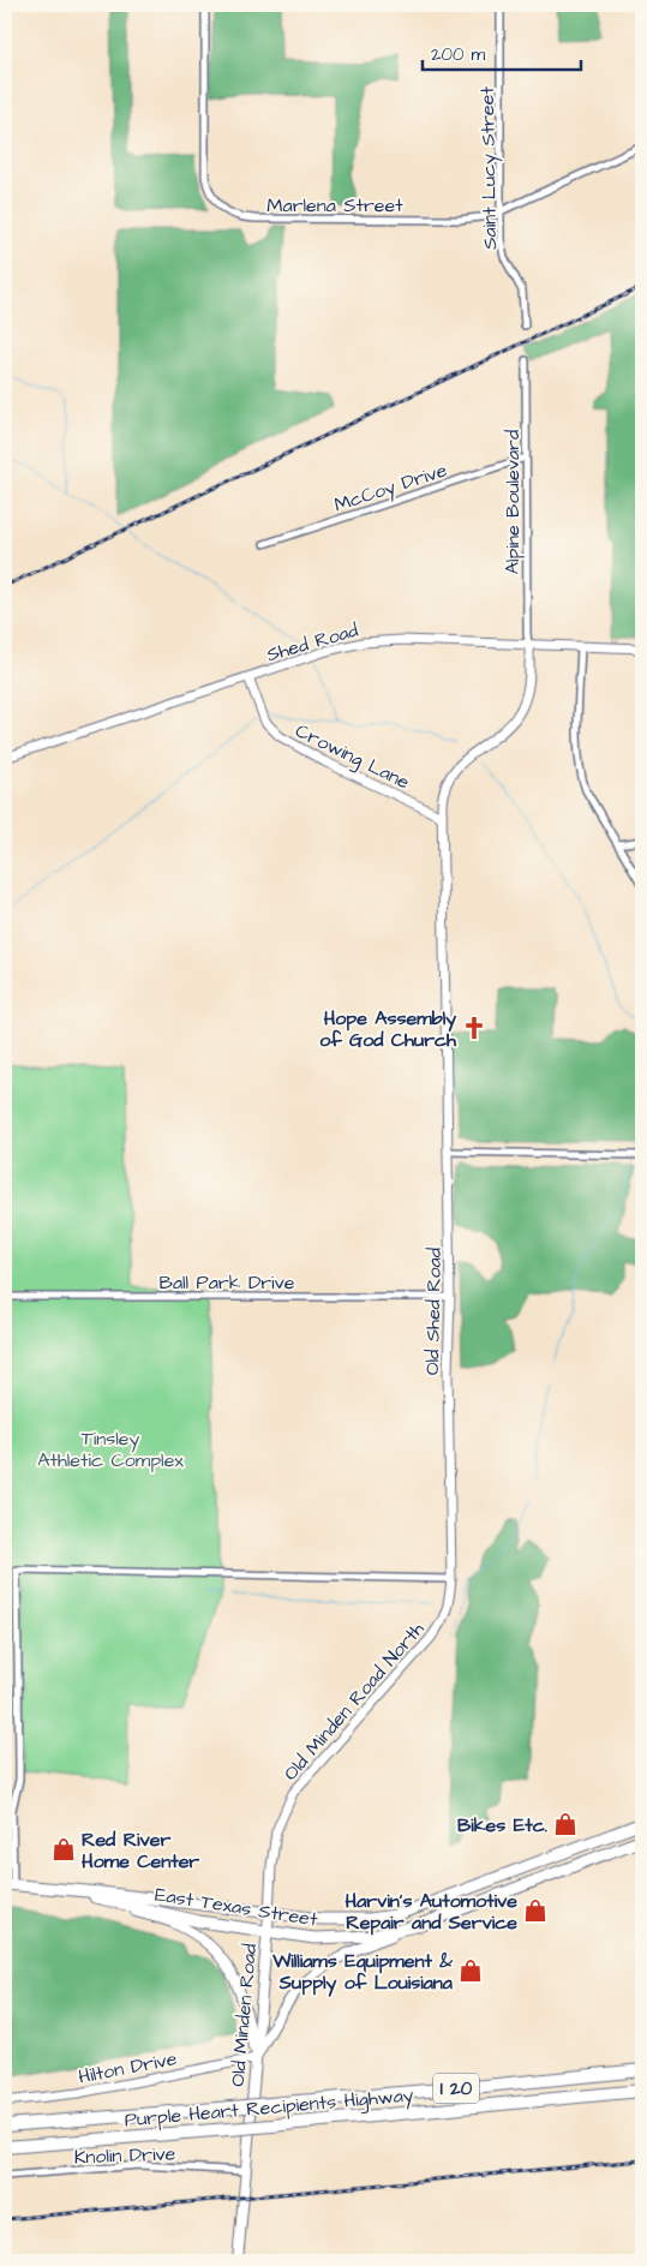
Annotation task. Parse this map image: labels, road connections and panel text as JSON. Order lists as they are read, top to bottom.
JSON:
{
  "streets": {
    "highway": ["I 20", "Purple Heart Recipients Highway"],
    "main road": ["East Texas Street", "Old Minden Road"],
    "street": [
      "Saint Lucy Street",
      "Marlena Street",
      "McCoy Drive",
      "Alpine Boulevard",
      "Shed Road",
      "Crowing Lane",
      "Ball Park Drive",
      "Old Shed Road",
      "Old Minden Road North",
      "Hilton Drive",
      "Knolin Drive"
    ]
  },
  "crossings": [
    ["Saint Lucy Street", "Marlena Street"],
    ["McCoy Drive", "Alpine Boulevard"],
    ["Alpine Boulevard", "Shed Road"],
    ["Alpine Boulevard", "Old Shed Road"],
    ["Shed Road", "Crowing Lane"],
    ["Shed Road", "Old Shed Road"],
    ["Crowing Lane", "Old Shed Road"],
    ["Ball Park Drive", "Old Shed Road"],
    ["Old Shed Road", "Old Minden Road North"],
    ["Old Minden Road North", "East Texas Street"],
    ["Old Minden Road North", "Old Minden Road"],
    ["East Texas Street", "Old Minden Road"],
    ["Old Minden Road", "Hilton Drive"],
    ["Old Minden Road", "Knolin Drive"]
  ],
  "parks": ["Tinsley Athletic Complex"],
  "places": {
    "church": ["Hope Assembly of God Church"],
    "shop": [
      "Bikes Etc.",
      "Red River Home Center",
      "Harvin's Automotive Repair and Service",
      "Williams Equipment & Supply of Louisiana"
    ]
  },
  "scale_bar": "200 m"
}
